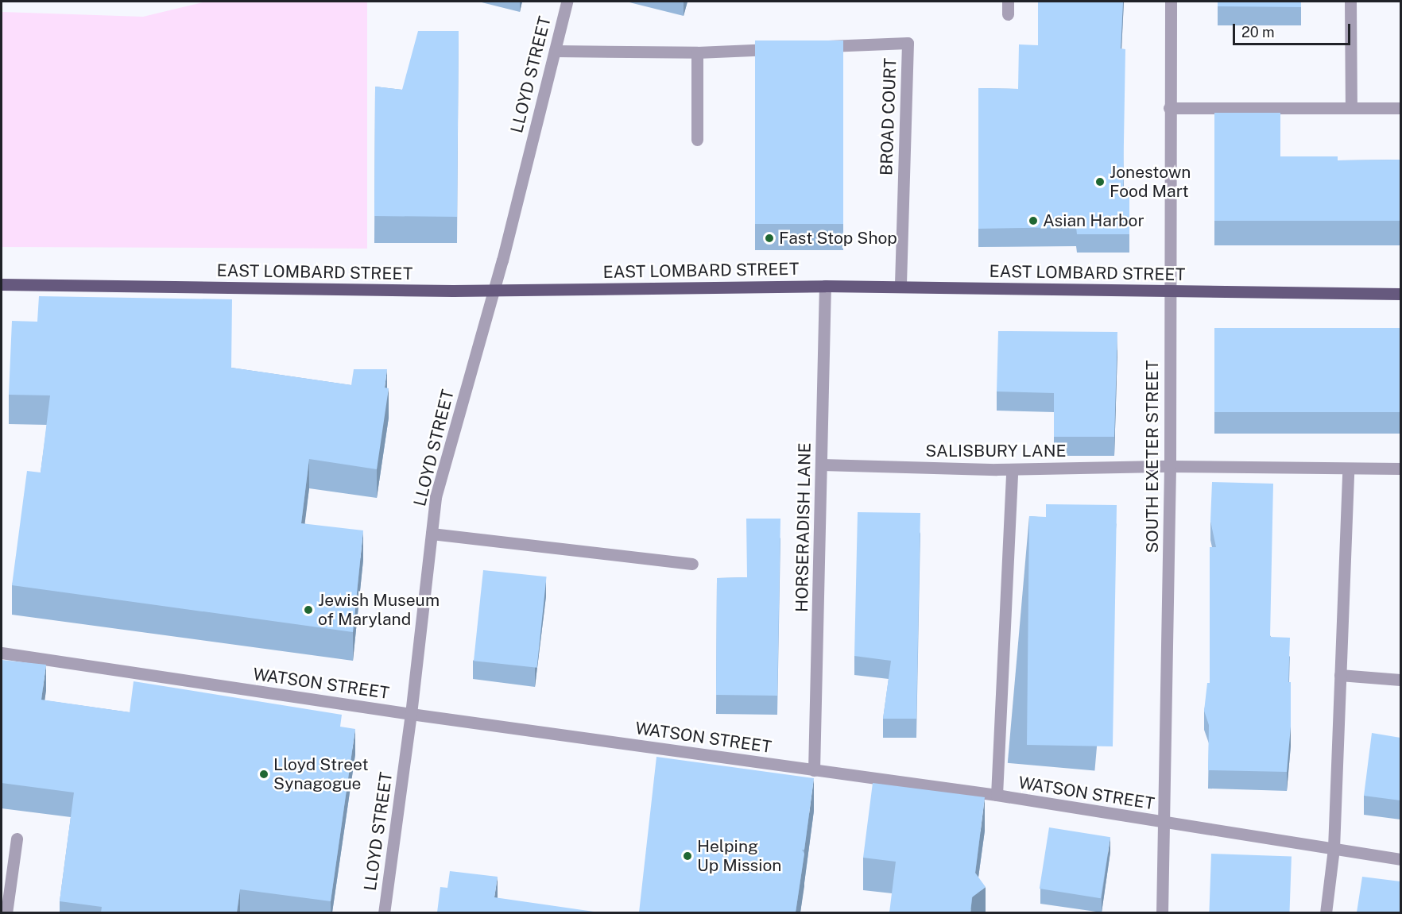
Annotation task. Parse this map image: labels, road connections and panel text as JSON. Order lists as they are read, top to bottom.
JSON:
{
  "streets": {
    "main road": ["EAST LOMBARD STREET"],
    "street": [
      "LLOYD STREET",
      "BROAD COURT",
      "SALISBURY LANE",
      "SOUTH EXETER STREET",
      "HORSERADISH LANE",
      "WATSON STREET"
    ]
  },
  "crossings": [
    ["LLOYD STREET", "EAST LOMBARD STREET"],
    ["LLOYD STREET", "WATSON STREET"],
    ["BROAD COURT", "EAST LOMBARD STREET"],
    ["EAST LOMBARD STREET", "SOUTH EXETER STREET"],
    ["EAST LOMBARD STREET", "HORSERADISH LANE"],
    ["SALISBURY LANE", "SOUTH EXETER STREET"],
    ["SALISBURY LANE", "HORSERADISH LANE"],
    ["SOUTH EXETER STREET", "WATSON STREET"],
    ["HORSERADISH LANE", "WATSON STREET"]
  ],
  "places": [
    "Jonestown Food Mart",
    "Asian Harbor",
    "Fast Stop Shop",
    "Jewish Museum of Maryland",
    "Lloyd Street Synagogue",
    "Helping Up Mission"
  ],
  "scale_bar": "20 m"
}
